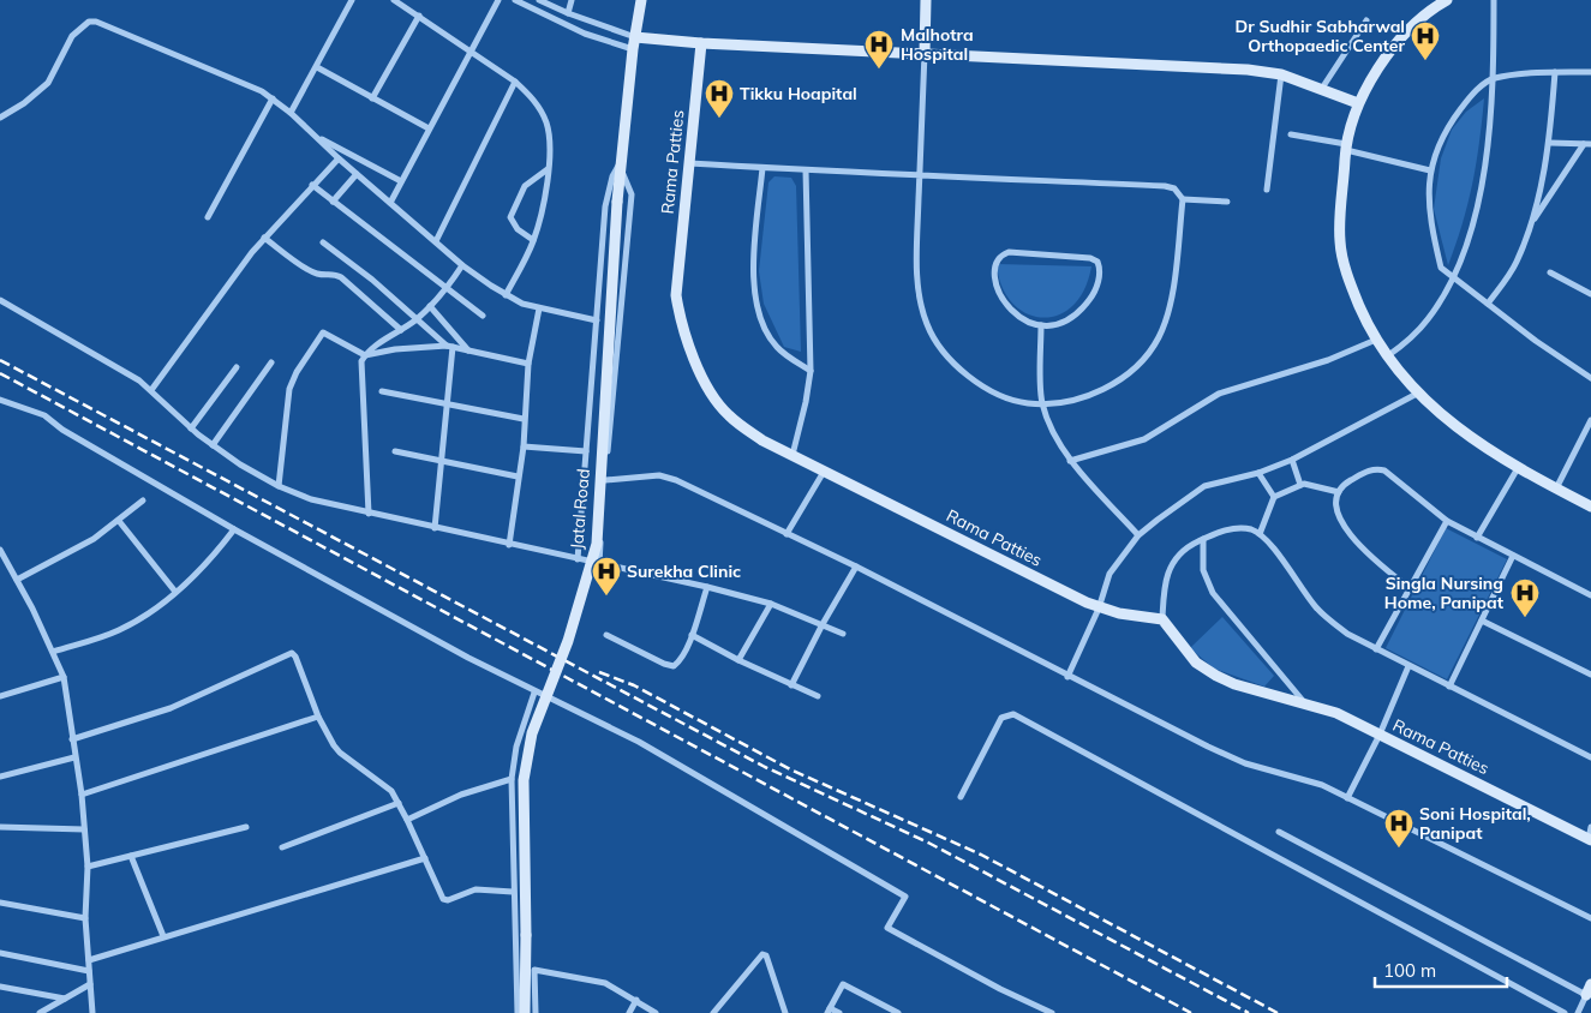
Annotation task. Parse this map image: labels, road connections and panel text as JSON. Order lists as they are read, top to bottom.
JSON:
{
  "streets": {
    "street": ["Rama Patties", "Jatal Road"]
  },
  "places": {
    "hospital": [
      "Dr Sudhir Sabharwal Orthopaedic Center",
      "Malhotra Hospital",
      "Tikku Hoapital",
      "Surekha Clinic",
      "Singla Nursing Home, Panipat",
      "Soni Hospital, Panipat"
    ]
  },
  "scale_bar": "100 m"
}
